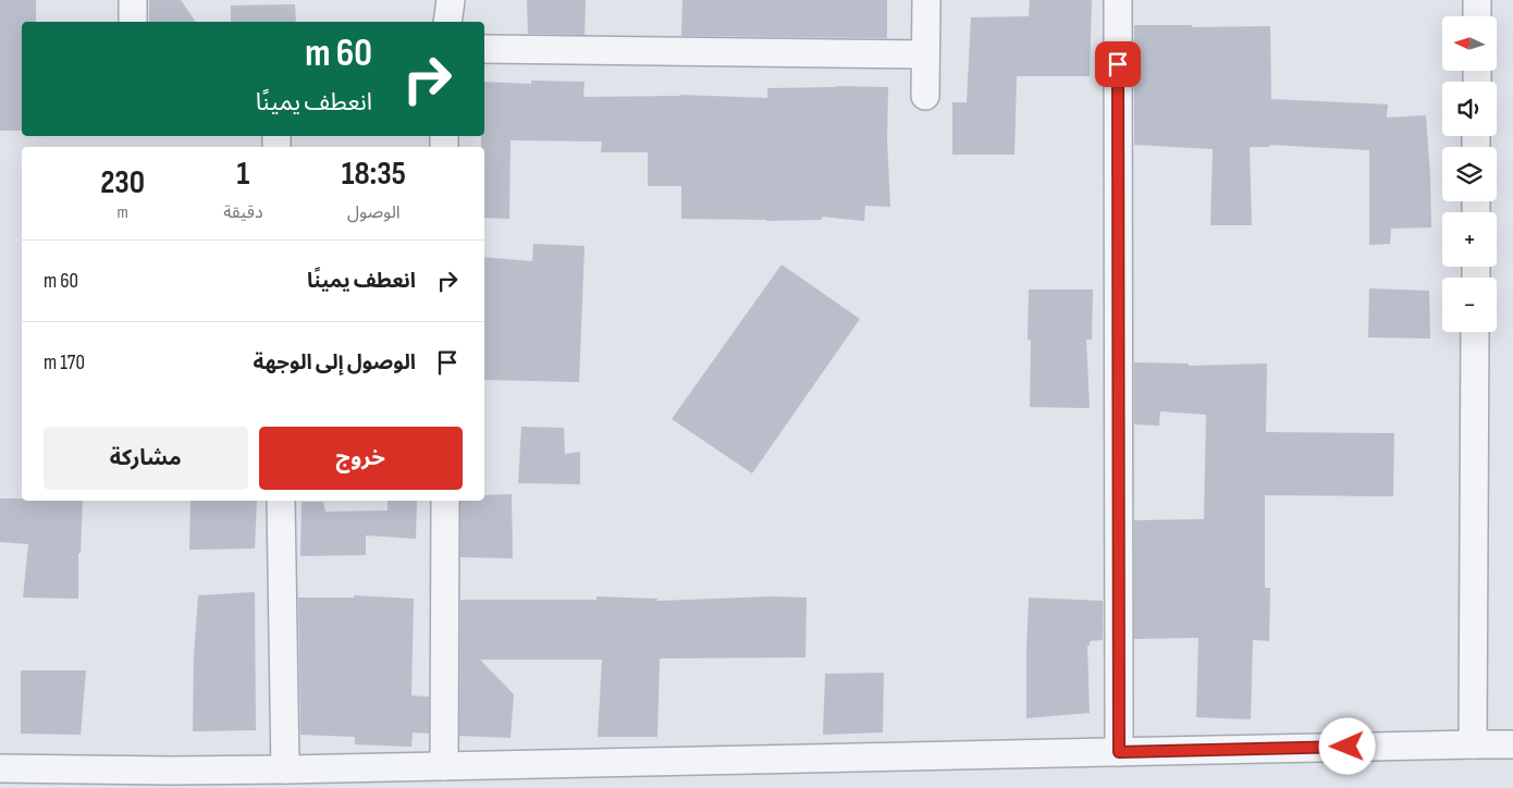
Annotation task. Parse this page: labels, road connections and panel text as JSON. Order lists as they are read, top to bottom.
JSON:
{
  "north": "left",
  "page": {
    "map_buttons": ["+", "−"],
    "turn": ["60 m", "انعطف يمينًا"],
    "eta": [
      "18:35",
      "الوصول",
      "1",
      "دقيقة",
      "230",
      "m"
    ],
    "list": [
      {
        "name": "انعطف يمينًا",
        "value": "60 m"
      },
      {
        "name": "الوصول إلى الوجهة",
        "value": "170 m"
      }
    ],
    "buttons": ["خروج", "مشاركة"]
  }
}
